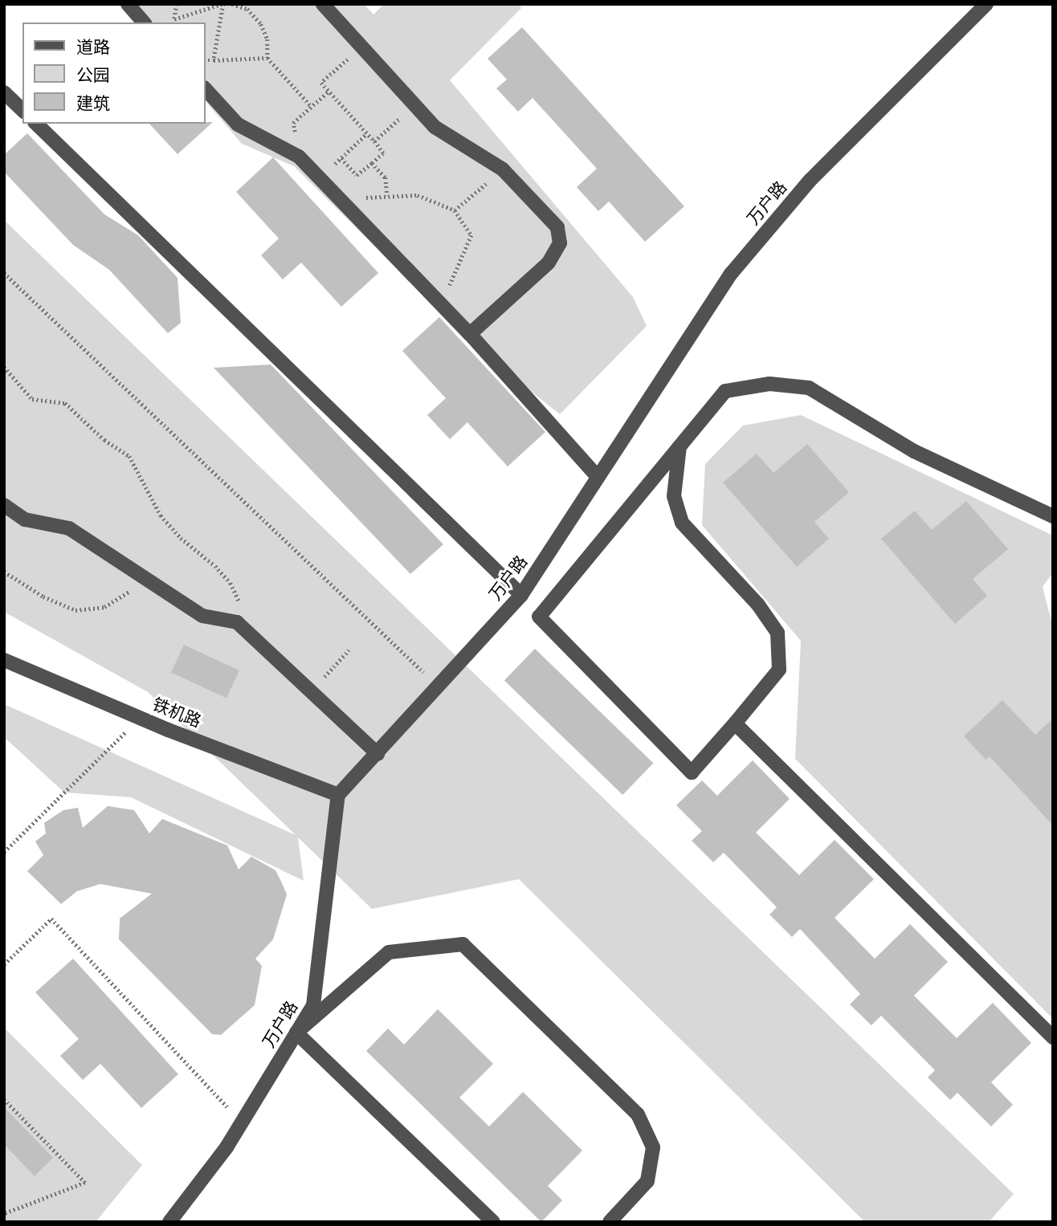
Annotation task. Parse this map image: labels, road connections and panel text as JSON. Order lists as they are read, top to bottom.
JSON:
{
  "streets": {
    "street": ["万户路", "铁机路"]
  },
  "crossings": [
    ["万户路", "铁机路"]
  ],
  "legend": ["道路", "公园", "建筑"]
}
